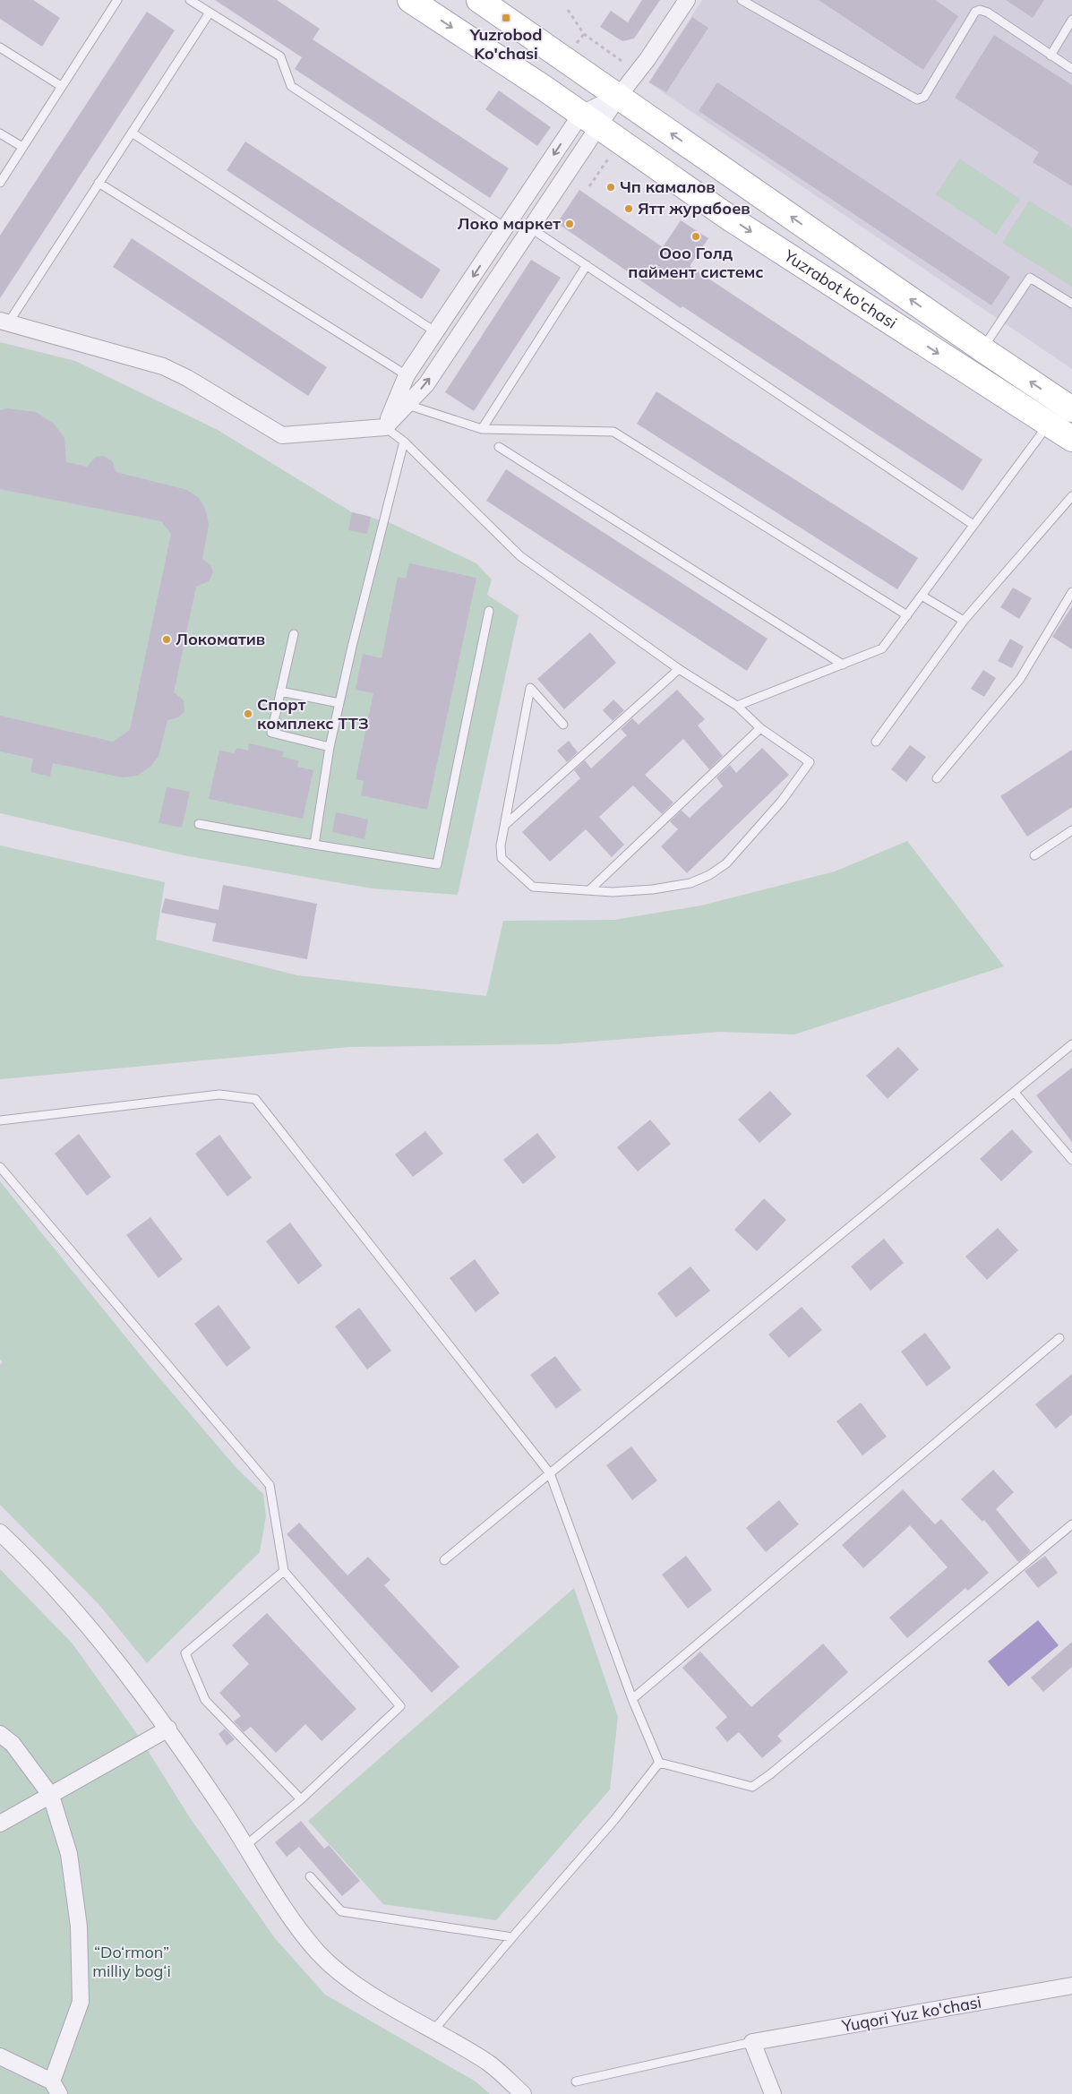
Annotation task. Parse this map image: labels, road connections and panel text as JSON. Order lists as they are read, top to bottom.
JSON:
{
  "streets": {
    "main road": ["Yuzrabot ko'chasi"],
    "street": ["Yuqori Yuz ko'chasi"]
  },
  "parks": ["“Do‘rmon” milliy bog‘i"],
  "places": {
    "transit": ["Yuzrobod Ko'chasi"],
    "other": [
      "Чп камалов",
      "Ятт журабоев",
      "Локо маркет",
      "Ооо Голд паймент системс",
      "Локоматив",
      "Спорт комплекс ТТЗ"
    ]
  }
}
